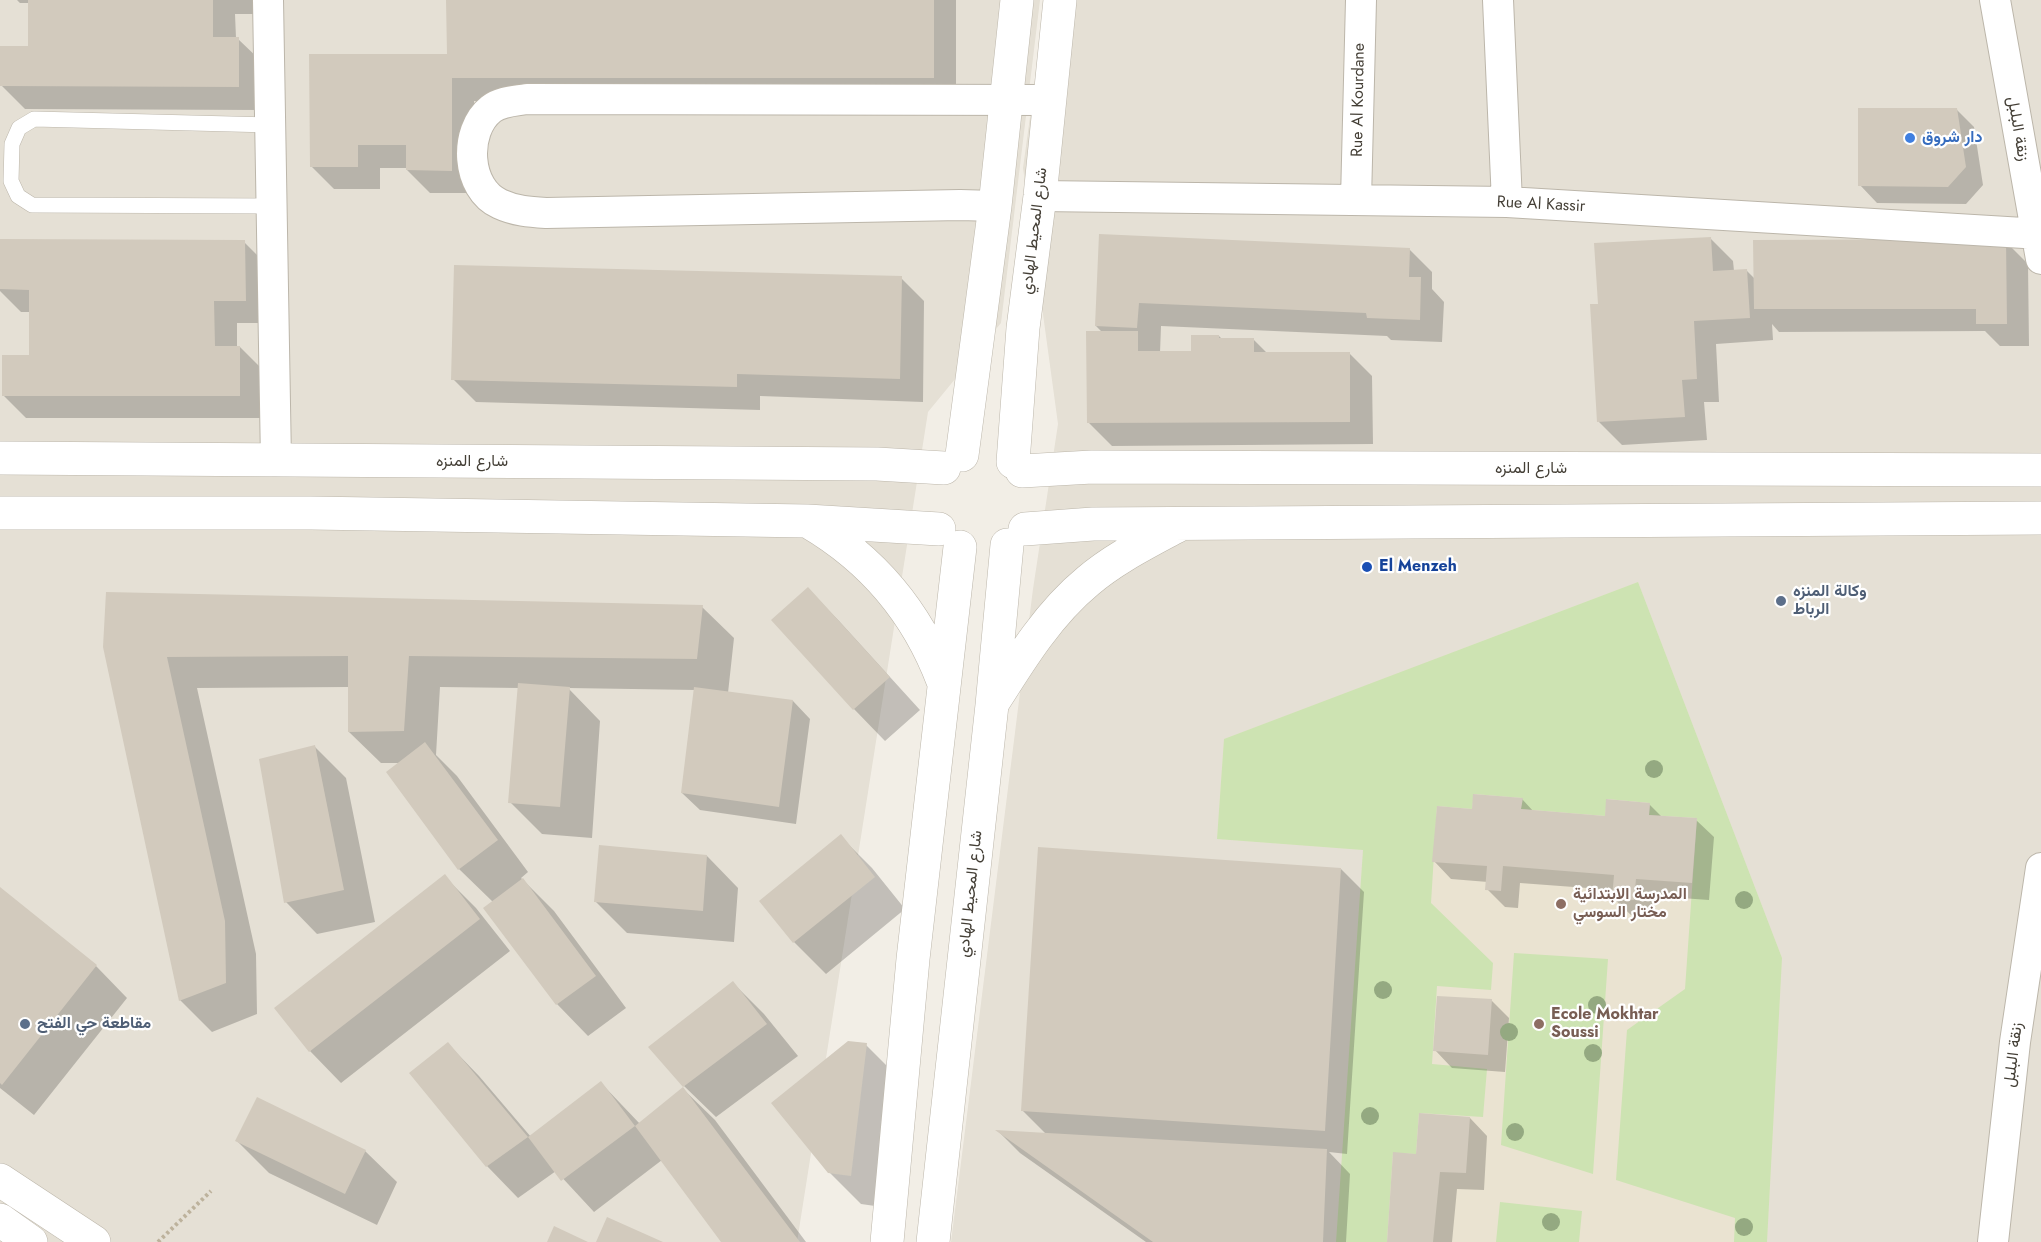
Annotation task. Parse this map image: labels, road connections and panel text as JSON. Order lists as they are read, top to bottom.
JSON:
{
  "streets": {
    "street": [
      "Rue Al Kourdane",
      "زنقة البلبل",
      "Rue Al Kassir",
      "شارع المحيط الهادي",
      "شارع المنزه"
    ]
  },
  "crossings": [
    ["Rue Al Kourdane", "Rue Al Kassir"],
    ["زنقة البلبل", "Rue Al Kassir"],
    ["Rue Al Kassir", "شارع المحيط الهادي"],
    ["شارع المحيط الهادي", "شارع المنزه"]
  ],
  "places": [
    "دار شروق",
    "El Menzeh",
    "وكالة المنزه الرباط",
    "المدرسة الابتدائية مختار السوسي",
    "مقاطعة حي الفتح",
    "Ecole Mokhtar Soussi"
  ]
}
